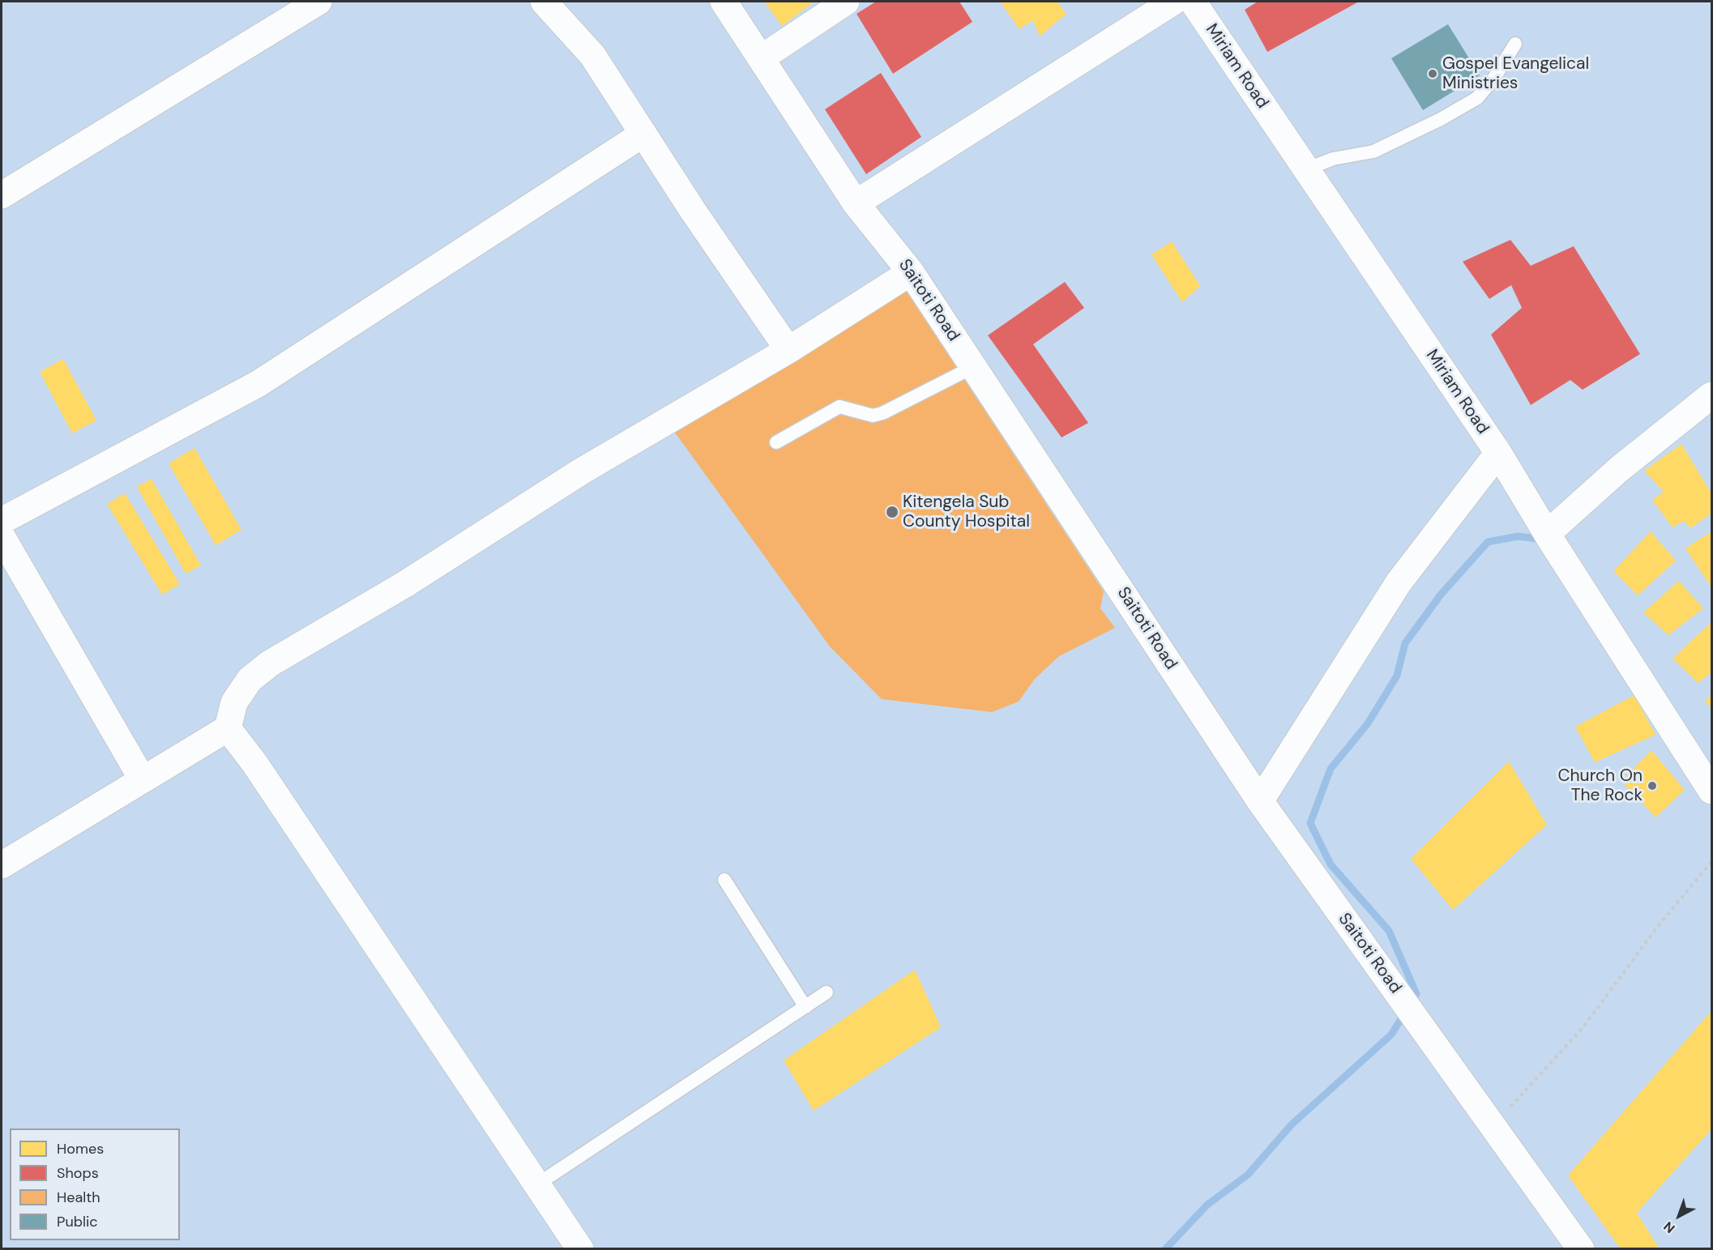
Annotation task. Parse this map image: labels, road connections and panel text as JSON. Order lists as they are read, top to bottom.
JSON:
{
  "streets": {
    "street": ["Miriam Road", "Saitoti Road"]
  },
  "places": ["Gospel Evangelical Ministries", "Kitengela Sub County Hospital", "Church On The Rock"],
  "legend": [
    "Homes",
    "Shops",
    "Health",
    "Public"
  ],
  "north": "bottom left"
}
